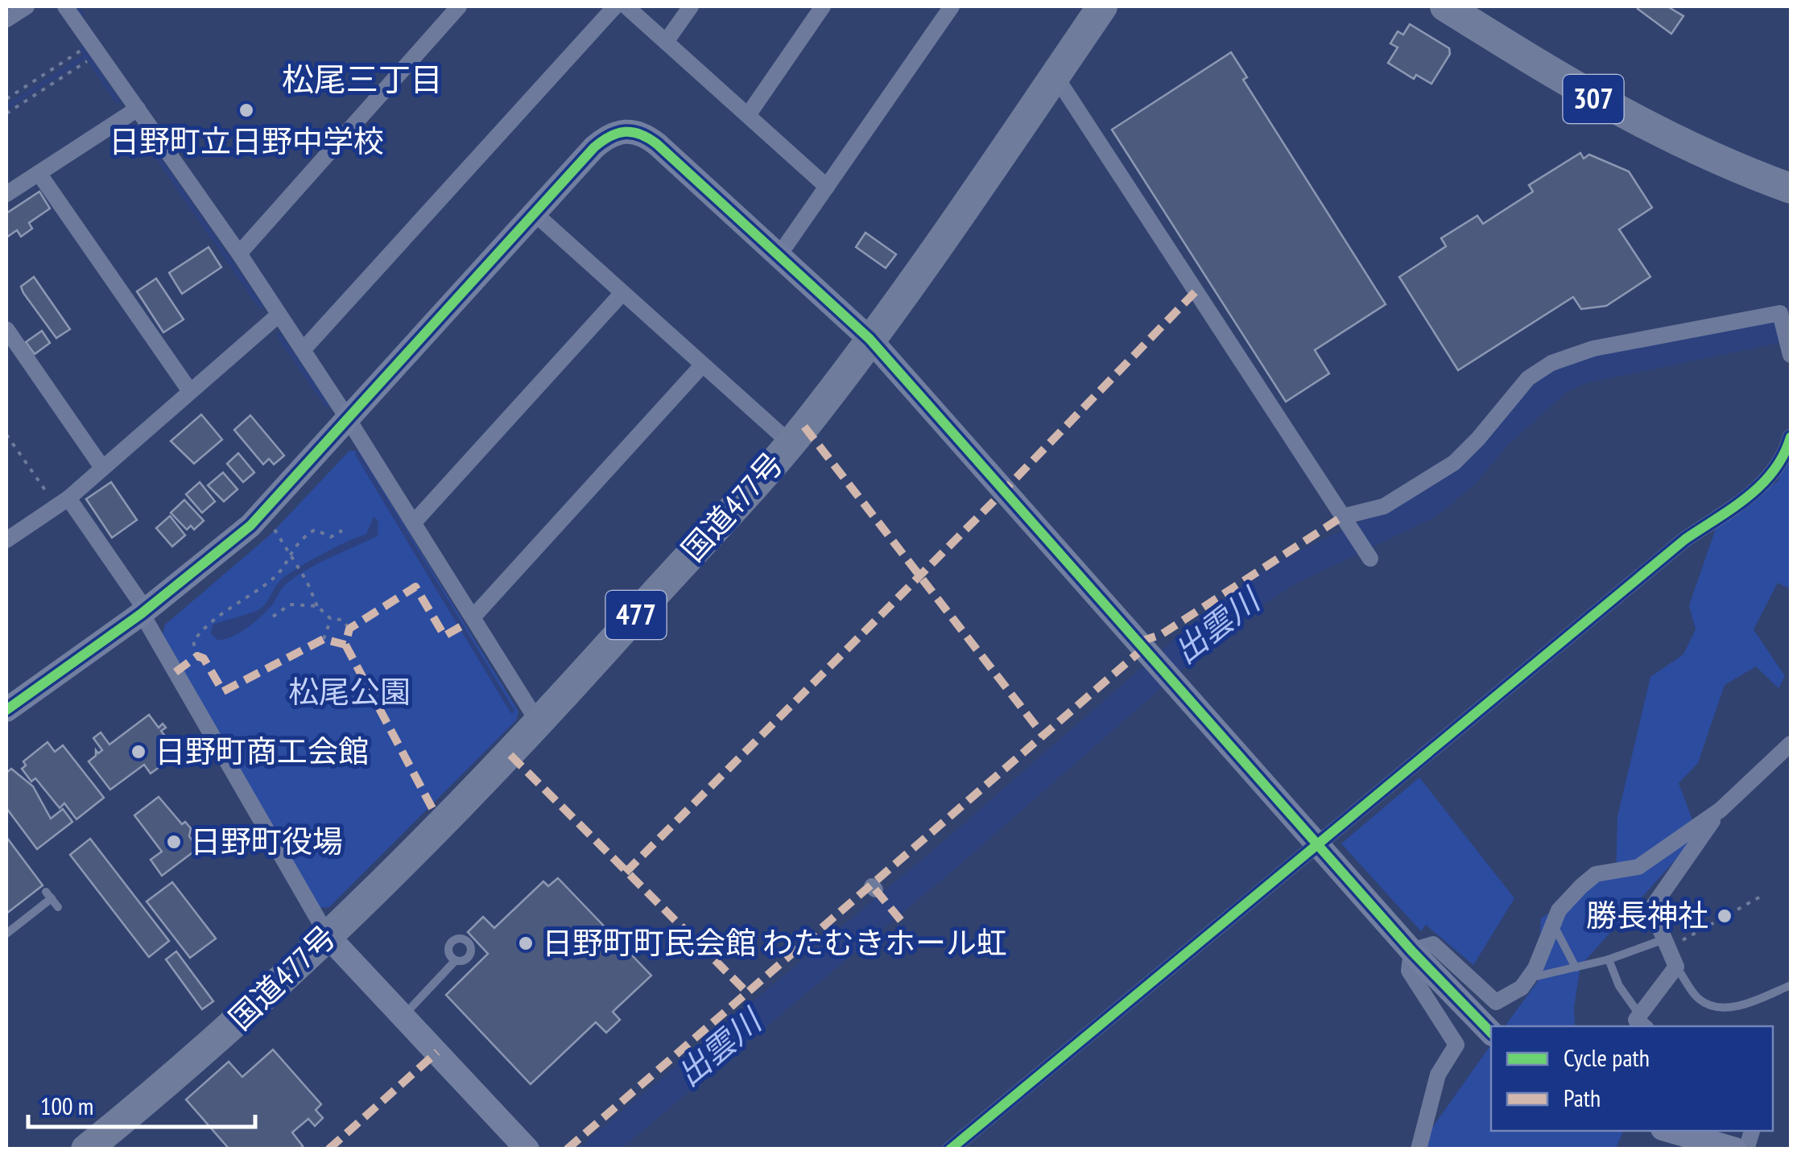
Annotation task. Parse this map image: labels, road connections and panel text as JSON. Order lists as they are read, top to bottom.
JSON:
{
  "streets": {
    "highway": ["307", "国道477号", "477"]
  },
  "districts": ["松尾三丁目"],
  "water": ["出雲川"],
  "parks": ["松尾公園"],
  "places": [
    "日野町立日野中学校",
    "日野町商工会館",
    "日野町役場",
    "勝長神社",
    "日野町町民会館 わたむきホール虹"
  ],
  "legend": ["Cycle path", "Path"],
  "scale_bar": "100 m"
}
